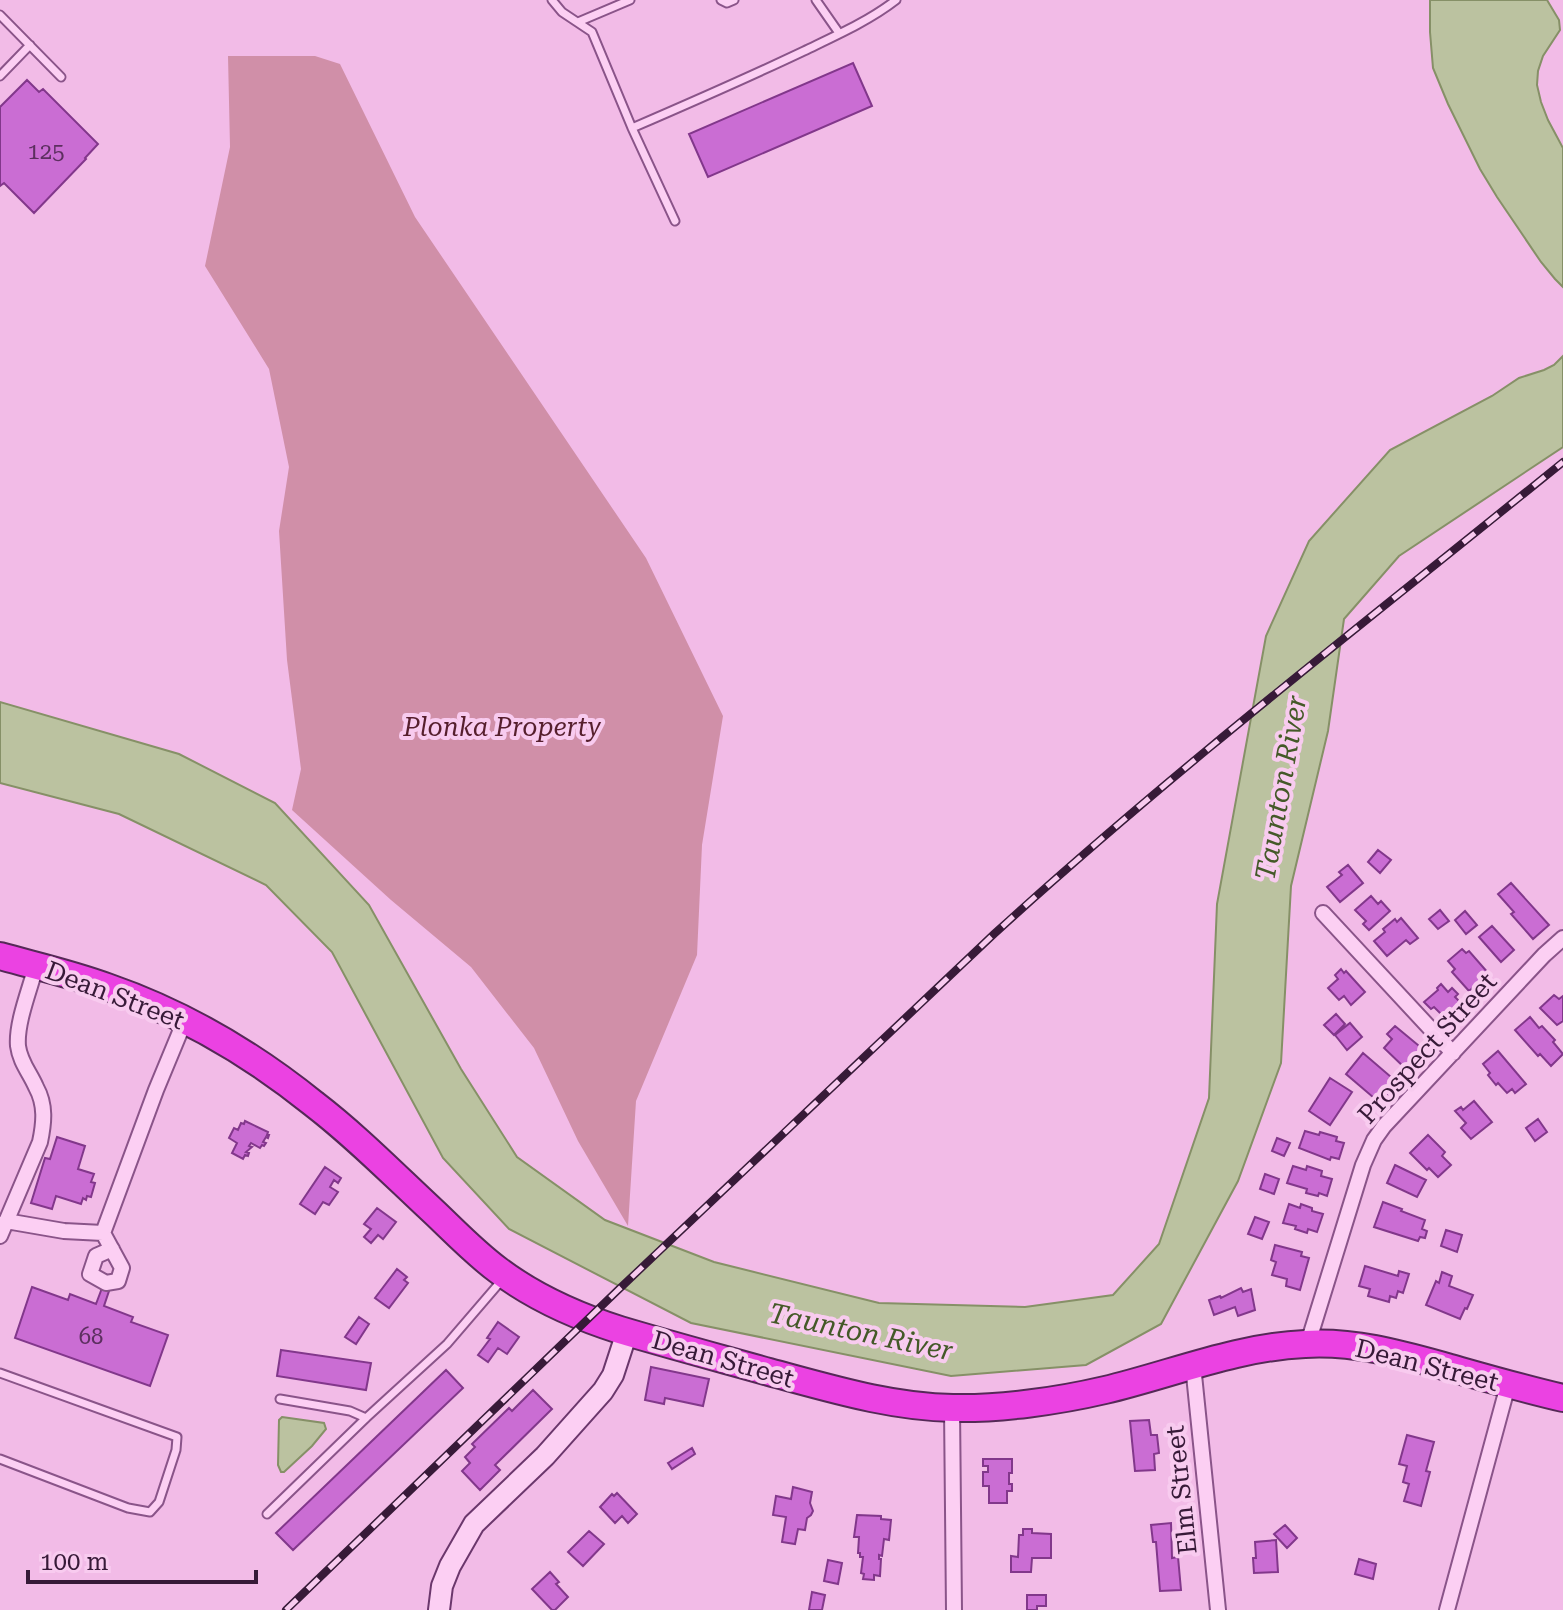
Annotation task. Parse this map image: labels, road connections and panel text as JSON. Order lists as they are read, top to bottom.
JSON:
{
  "streets": {
    "highway": ["Dean Street"],
    "street": ["Prospect Street", "Elm Street"]
  },
  "crossings": [
    ["Dean Street", "Prospect Street"],
    ["Dean Street", "Elm Street"]
  ],
  "water": ["Taunton River"],
  "parks": ["Plonka Property"],
  "house_numbers": ["125", "68"],
  "scale_bar": "100 m"
}
